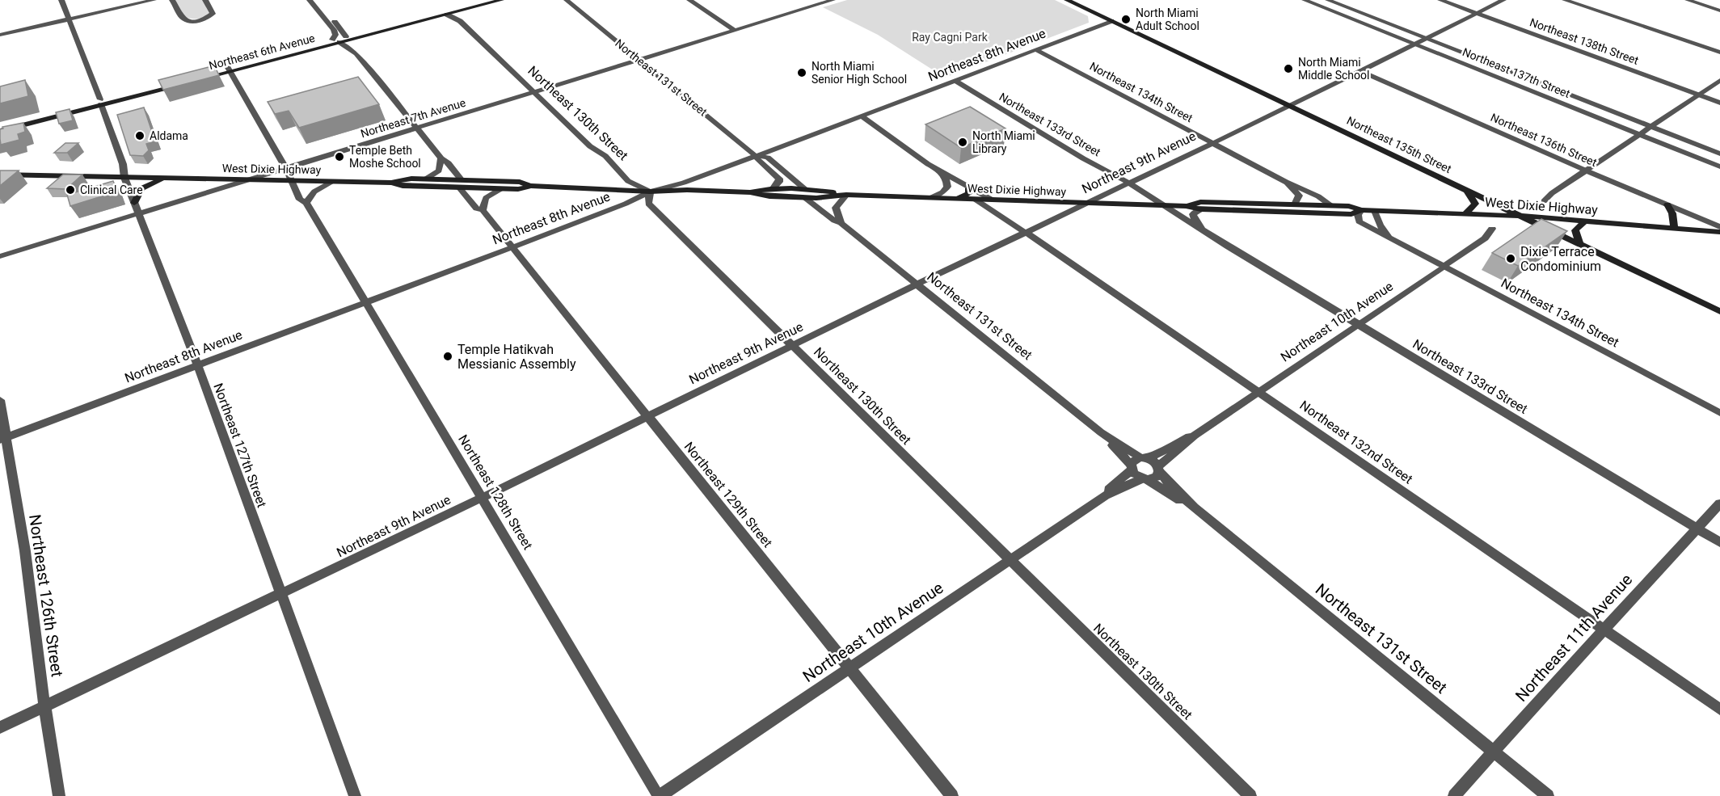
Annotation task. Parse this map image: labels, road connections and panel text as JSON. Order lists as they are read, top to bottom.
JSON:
{
  "streets": {
    "main road": ["Northeast 6th Avenue", "Northeast 135th Street", "West Dixie Highway"],
    "street": [
      "Northeast 138th Street",
      "Northeast 8th Avenue",
      "Northeast 137th Street",
      "Northeast 131st Street",
      "Northeast 134th Street",
      "Northeast 130th Street",
      "Northeast 7th Avenue",
      "Northeast 133rd Street",
      "Northeast 136th Street",
      "Northeast 9th Avenue",
      "Northeast 10th Avenue",
      "Northeast 132nd Street",
      "Northeast 127th Street",
      "Northeast 128th Street",
      "Northeast 129th Street",
      "Northeast 126th Street",
      "Northeast 11th Avenue"
    ]
  },
  "crossings": [
    ["Northeast 138th Street", "Northeast 9th Avenue"],
    ["Northeast 6th Avenue", "Northeast 130th Street"],
    ["Northeast 6th Avenue", "Northeast 128th Street"],
    ["Northeast 6th Avenue", "Northeast 129th Street"],
    ["Northeast 8th Avenue", "Northeast 131st Street"],
    ["Northeast 8th Avenue", "Northeast 134th Street"],
    ["Northeast 8th Avenue", "Northeast 130th Street"],
    ["Northeast 8th Avenue", "Northeast 133rd Street"],
    ["Northeast 8th Avenue", "Northeast 135th Street"],
    ["Northeast 8th Avenue", "West Dixie Highway"],
    ["Northeast 8th Avenue", "Northeast 127th Street"],
    ["Northeast 8th Avenue", "Northeast 128th Street"],
    ["Northeast 8th Avenue", "Northeast 129th Street"],
    ["Northeast 8th Avenue", "Northeast 126th Street"],
    ["Northeast 137th Street", "Northeast 9th Avenue"],
    ["Northeast 131st Street", "Northeast 7th Avenue"],
    ["Northeast 131st Street", "Northeast 9th Avenue"],
    ["Northeast 131st Street", "West Dixie Highway"],
    ["Northeast 131st Street", "Northeast 10th Avenue"],
    ["Northeast 131st Street", "Northeast 11th Avenue"],
    ["Northeast 134th Street", "Northeast 9th Avenue"],
    ["Northeast 134th Street", "West Dixie Highway"],
    ["Northeast 134th Street", "Northeast 10th Avenue"],
    ["Northeast 130th Street", "Northeast 7th Avenue"],
    ["Northeast 130th Street", "Northeast 9th Avenue"],
    ["Northeast 130th Street", "West Dixie Highway"],
    ["Northeast 130th Street", "Northeast 10th Avenue"],
    ["Northeast 7th Avenue", "West Dixie Highway"],
    ["Northeast 7th Avenue", "Northeast 127th Street"],
    ["Northeast 7th Avenue", "Northeast 128th Street"],
    ["Northeast 7th Avenue", "Northeast 129th Street"],
    ["Northeast 133rd Street", "Northeast 9th Avenue"],
    ["Northeast 133rd Street", "West Dixie Highway"],
    ["Northeast 133rd Street", "Northeast 10th Avenue"],
    ["Northeast 133rd Street", "Northeast 11th Avenue"],
    ["Northeast 136th Street", "Northeast 9th Avenue"],
    ["Northeast 135th Street", "Northeast 9th Avenue"],
    ["Northeast 135th Street", "West Dixie Highway"],
    ["Northeast 9th Avenue", "West Dixie Highway"],
    ["Northeast 9th Avenue", "Northeast 132nd Street"],
    ["Northeast 9th Avenue", "Northeast 127th Street"],
    ["Northeast 9th Avenue", "Northeast 128th Street"],
    ["Northeast 9th Avenue", "Northeast 129th Street"],
    ["Northeast 9th Avenue", "Northeast 126th Street"],
    ["West Dixie Highway", "Northeast 132nd Street"],
    ["West Dixie Highway", "Northeast 127th Street"],
    ["West Dixie Highway", "Northeast 128th Street"],
    ["West Dixie Highway", "Northeast 129th Street"],
    ["Northeast 10th Avenue", "Northeast 132nd Street"],
    ["Northeast 10th Avenue", "Northeast 128th Street"],
    ["Northeast 10th Avenue", "Northeast 129th Street"],
    ["Northeast 132nd Street", "Northeast 11th Avenue"]
  ],
  "parks": ["Ray Cagni Park"],
  "places": [
    "North Miami Adult School",
    "North Miami Middle School",
    "North Miami Senior High School",
    "Aldama",
    "North Miami Library",
    "Temple Beth Moshe School",
    "Clinical Care",
    "Dixie Terrace Condominium",
    "Temple Hatikvah Messianic Assembly"
  ]
}
